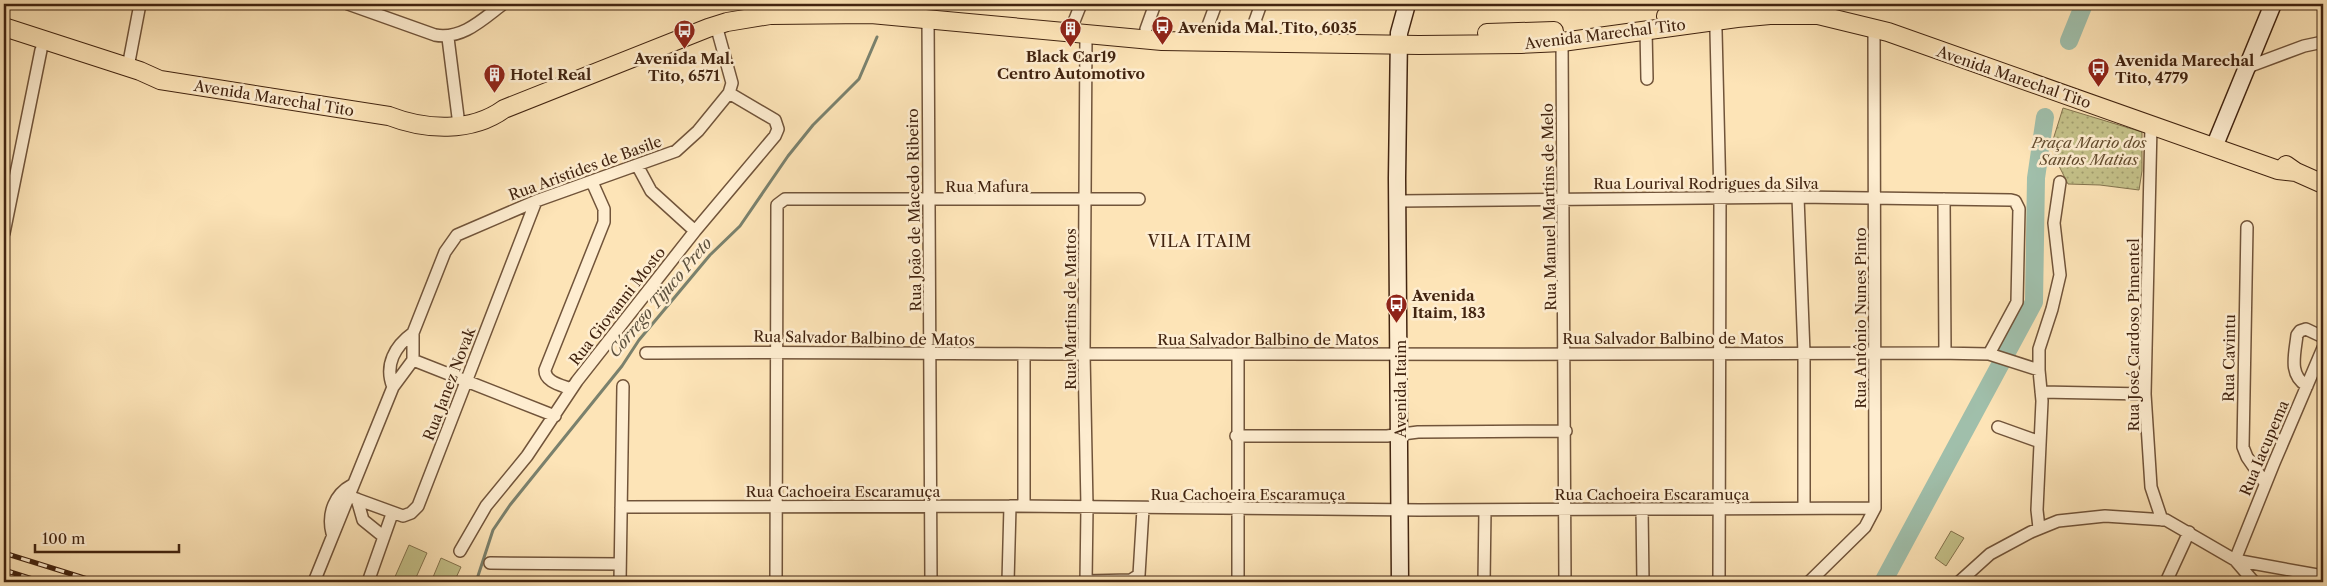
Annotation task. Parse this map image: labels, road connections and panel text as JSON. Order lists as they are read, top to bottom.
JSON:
{
  "streets": {
    "main road": ["Avenida Marechal Tito"],
    "street": [
      "Rua Aristides de Basile",
      "Rua Lourival Rodrigues da Silva",
      "Rua Mafura",
      "Rua Manuel Martins de Melo",
      "Rua João de Macedo Ribeiro",
      "Rua Giovanni Mosto",
      "Rua Martins de Mattos",
      "Rua Antônio Nunes Pinto",
      "Rua José Cardoso Pimentel",
      "Rua Salvador Balbino de Matos",
      "Rua Cavintu",
      "Rua Janez Novak",
      "Avenida Itaim",
      "Rua Iacupema",
      "Rua Cachoeira Escaramuça"
    ]
  },
  "crossings": [
    ["Avenida Marechal Tito", "Rua Manuel Martins de Melo"],
    ["Avenida Marechal Tito", "Rua João de Macedo Ribeiro"],
    ["Avenida Marechal Tito", "Rua Martins de Mattos"],
    ["Avenida Marechal Tito", "Rua Antônio Nunes Pinto"],
    ["Avenida Marechal Tito", "Rua José Cardoso Pimentel"],
    ["Avenida Marechal Tito", "Avenida Itaim"],
    ["Rua Aristides de Basile", "Rua Giovanni Mosto"],
    ["Rua Aristides de Basile", "Rua Janez Novak"],
    ["Rua Lourival Rodrigues da Silva", "Rua Manuel Martins de Melo"],
    ["Rua Lourival Rodrigues da Silva", "Rua Antônio Nunes Pinto"],
    ["Rua Lourival Rodrigues da Silva", "Rua Salvador Balbino de Matos"],
    ["Rua Lourival Rodrigues da Silva", "Avenida Itaim"],
    ["Rua Mafura", "Rua João de Macedo Ribeiro"],
    ["Rua Mafura", "Rua Martins de Mattos"],
    ["Rua Mafura", "Rua Salvador Balbino de Matos"],
    ["Rua Manuel Martins de Melo", "Rua Salvador Balbino de Matos"],
    ["Rua Manuel Martins de Melo", "Rua Cachoeira Escaramuça"],
    ["Rua João de Macedo Ribeiro", "Rua Salvador Balbino de Matos"],
    ["Rua João de Macedo Ribeiro", "Rua Cachoeira Escaramuça"],
    ["Rua Martins de Mattos", "Rua Salvador Balbino de Matos"],
    ["Rua Martins de Mattos", "Rua Cachoeira Escaramuça"],
    ["Rua Antônio Nunes Pinto", "Rua Salvador Balbino de Matos"],
    ["Rua Antônio Nunes Pinto", "Rua Cachoeira Escaramuça"],
    ["Rua Salvador Balbino de Matos", "Avenida Itaim"],
    ["Rua Cavintu", "Rua Iacupema"],
    ["Avenida Itaim", "Rua Cachoeira Escaramuça"]
  ],
  "districts": ["VILA ITAIM"],
  "water": ["Córrego Tijuco Preto"],
  "parks": ["Praça Mario dos Santos Matias"],
  "places": {
    "bus stop": [
      "Avenida Mal. Tito, 6035",
      "Avenida Mal. Tito, 6571",
      "Avenida Marechal Tito, 4779",
      "Avenida Itaim, 183"
    ],
    "building": ["Black Car19 Centro Automotivo", "Hotel Real"]
  },
  "scale_bar": "100 m"
}
